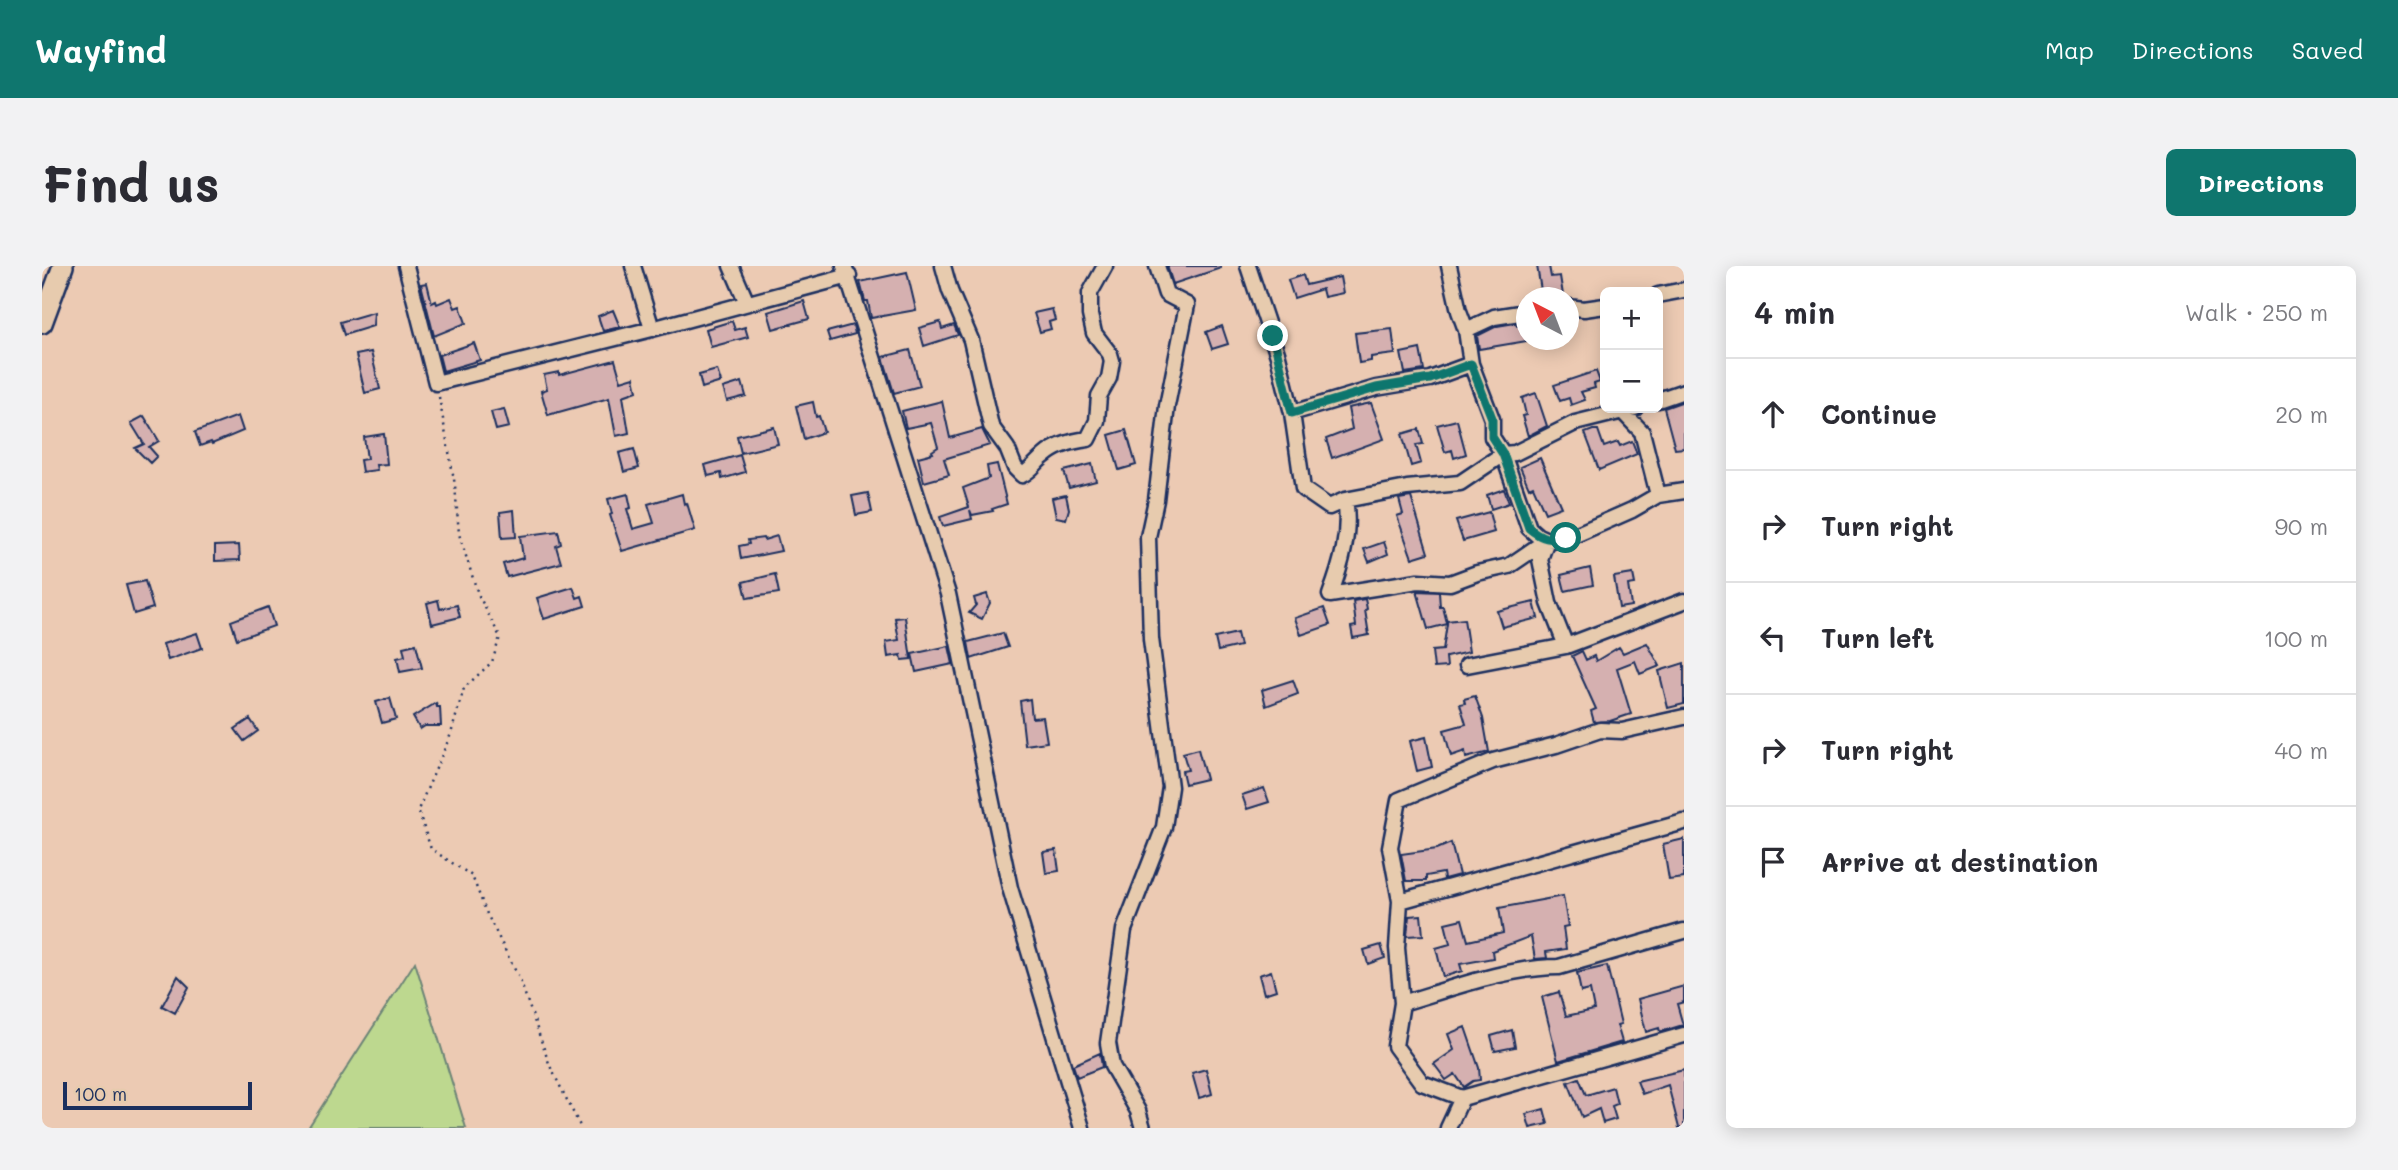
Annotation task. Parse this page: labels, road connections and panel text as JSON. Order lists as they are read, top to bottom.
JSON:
{
  "scale_bar": "100 m",
  "north": "top left",
  "page": {
    "header": "Wayfind",
    "nav": ["Map", "Directions", "Saved"],
    "buttons": "Directions",
    "title": "Find us",
    "heading": ["4 min", "Walk · 250 m"],
    "map_buttons": ["+", "−"],
    "list": [
      ["Continue", "20 m"],
      ["Turn right", "90 m"],
      ["Turn left", "100 m"],
      ["Turn right", "40 m"],
      "Arrive at destination"
    ],
    "scale": "100 m"
  }
}
